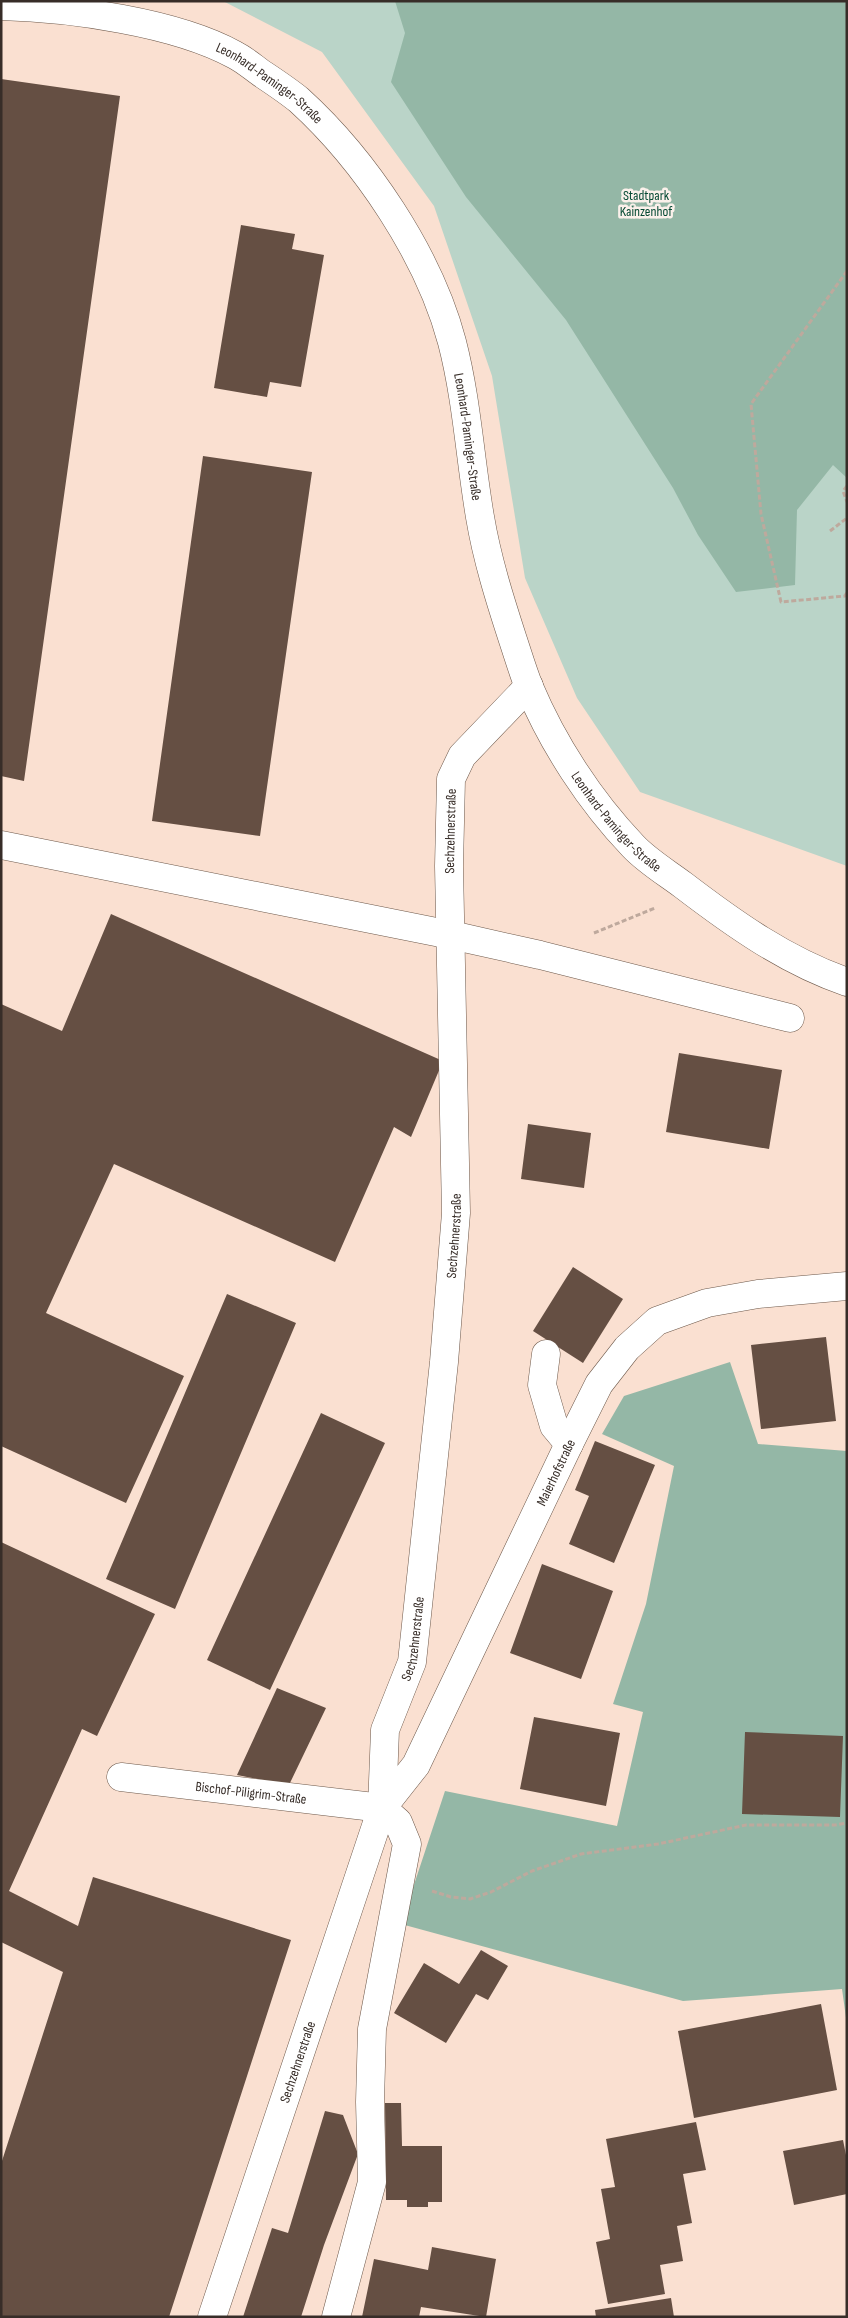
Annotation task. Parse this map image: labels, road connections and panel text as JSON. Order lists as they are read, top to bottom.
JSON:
{
  "streets": {
    "street": [
      "Leonhard-Paminger-Straße",
      "Sechzehnerstraße",
      "Maierhofstraße",
      "Bischof-Piligrim-Straße"
    ]
  },
  "crossings": [
    ["Leonhard-Paminger-Straße", "Sechzehnerstraße"],
    ["Sechzehnerstraße", "Maierhofstraße"],
    ["Sechzehnerstraße", "Bischof-Piligrim-Straße"],
    ["Maierhofstraße", "Bischof-Piligrim-Straße"]
  ],
  "parks": ["Stadtpark Kainzenhof"]
}
